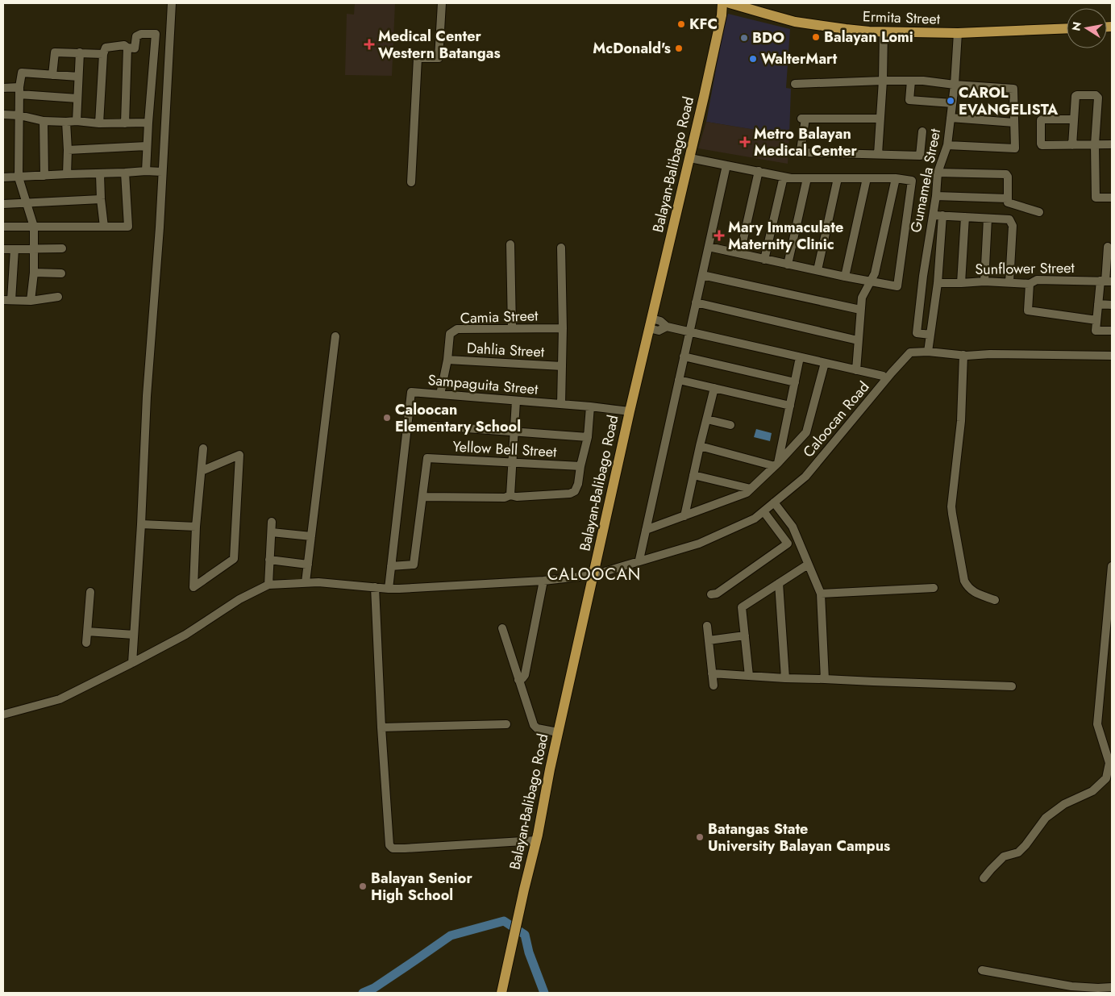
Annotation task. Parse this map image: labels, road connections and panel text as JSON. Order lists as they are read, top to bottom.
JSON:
{
  "streets": {
    "main road": ["Ermita Street", "Balayan-Balibago Road"],
    "street": [
      "Gumamela Street",
      "Sunflower Street",
      "Camia Street",
      "Dahlia Street",
      "Sampaguita Street",
      "Caloocan Road",
      "Yellow Bell Street"
    ]
  },
  "crossings": [
    ["Ermita Street", "Gumamela Street"],
    ["Balayan-Balibago Road", "Sampaguita Street"],
    ["Balayan-Balibago Road", "Caloocan Road"],
    ["Camia Street", "Dahlia Street"],
    ["Camia Street", "Sampaguita Street"],
    ["Sampaguita Street", "Caloocan Road"]
  ],
  "districts": ["CALOOCAN"],
  "places": {
    "other": [
      "KFC",
      "Balayan Lomi",
      "BDO",
      "McDonald's",
      "WalterMart",
      "CAROL EVANGELISTA",
      "Caloocan Elementary School",
      "Batangas State University Balayan Campus",
      "Balayan Senior High School"
    ],
    "health": ["Medical Center Western Batangas", "Metro Balayan Medical Center", "Mary Immaculate Maternity Clinic"]
  },
  "north": "left"
}
